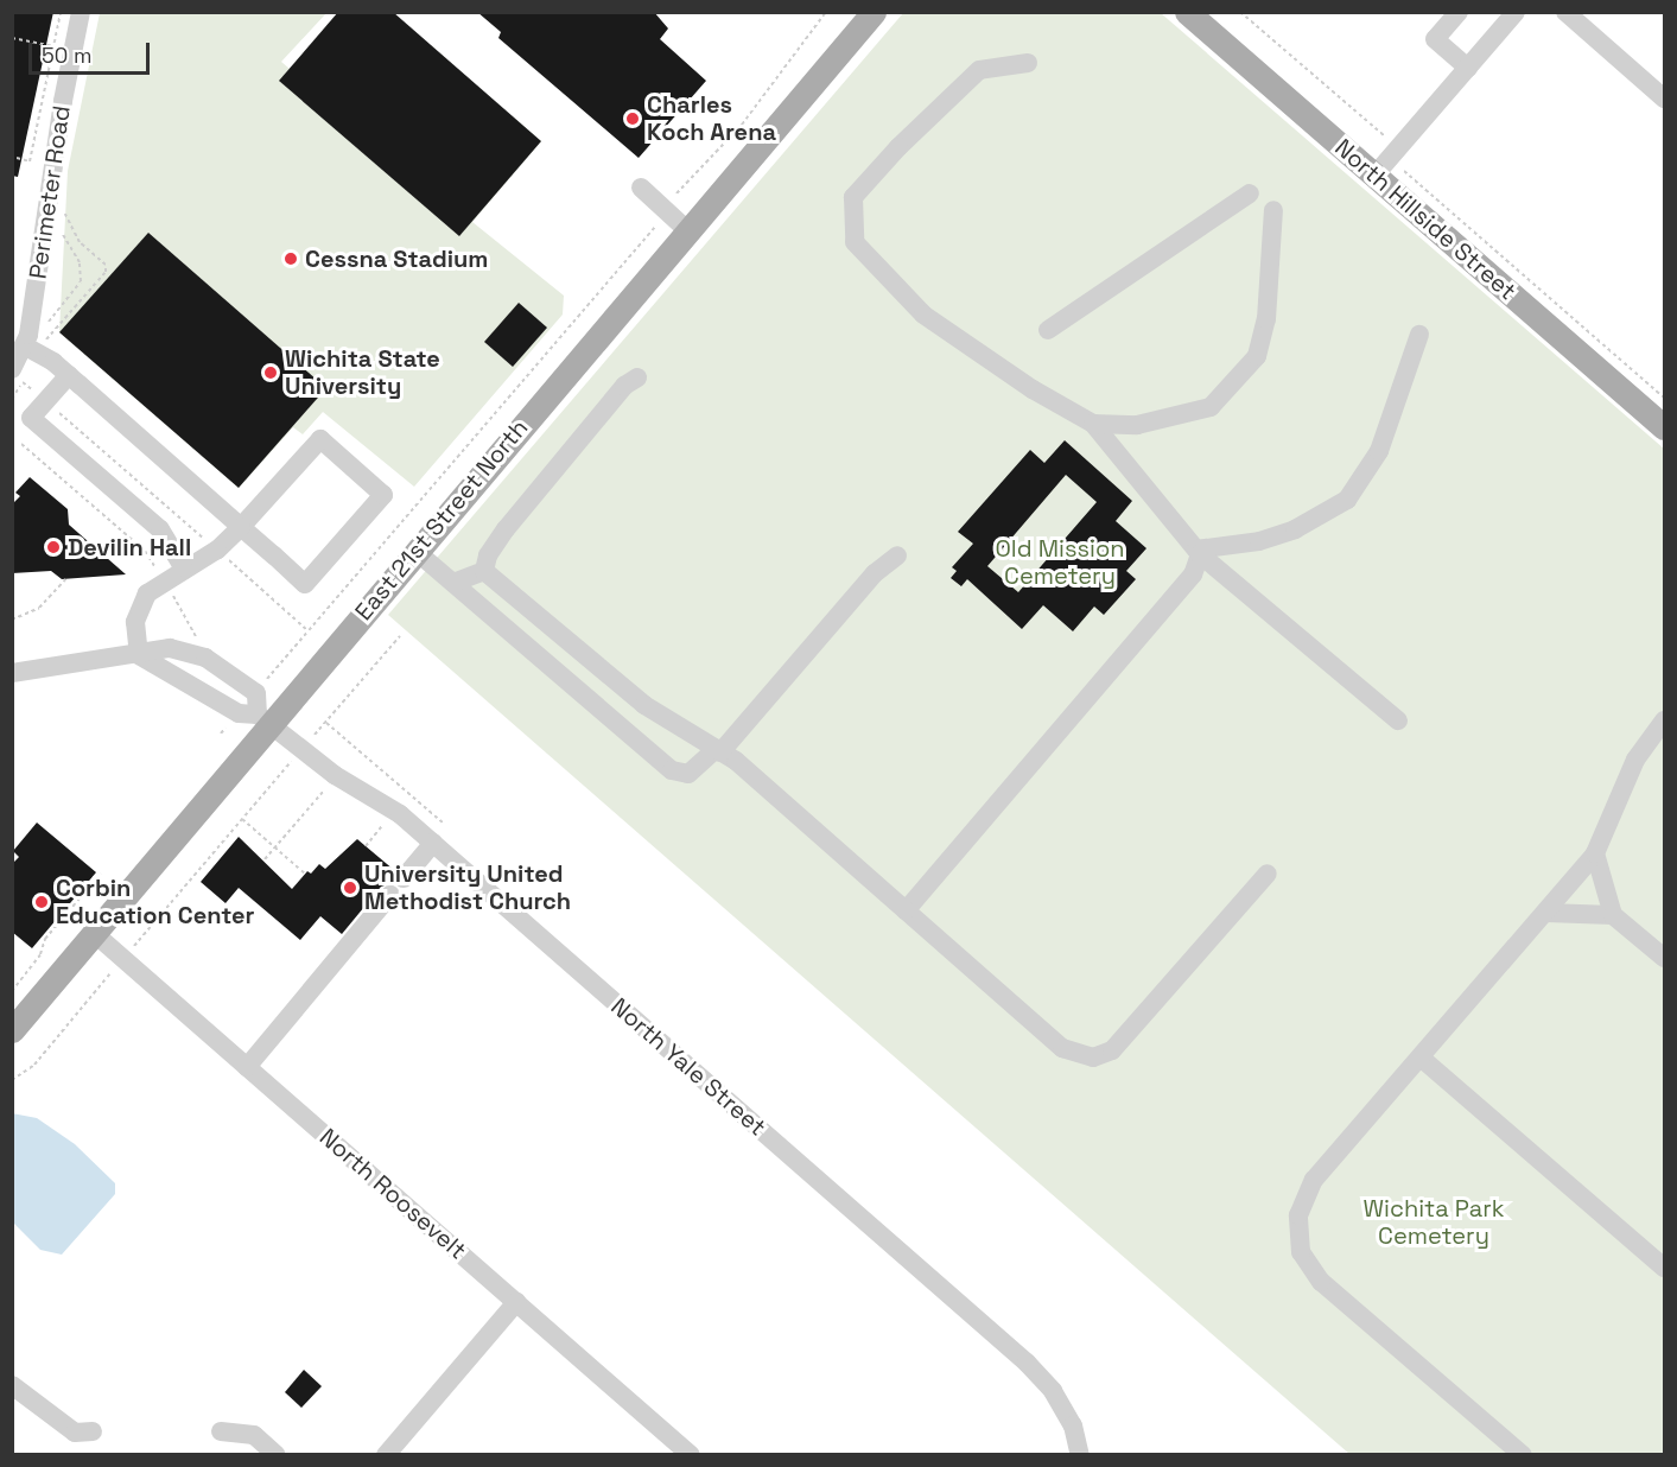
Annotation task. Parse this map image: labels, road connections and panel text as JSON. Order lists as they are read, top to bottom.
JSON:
{
  "streets": {
    "main road": ["North Hillside Street", "East 21st Street North"],
    "street": ["Perimeter Road", "North Yale Street", "North Roosevelt"]
  },
  "crossings": [
    ["East 21st Street North", "North Yale Street"],
    ["East 21st Street North", "North Roosevelt"]
  ],
  "parks": ["Old Mission Cemetery", "Wichita Park Cemetery"],
  "places": [
    "Charles Koch Arena",
    "Cessna Stadium",
    "Wichita State University",
    "Devilin Hall",
    "University United Methodist Church",
    "Corbin Education Center"
  ],
  "scale_bar": "50 m"
}
